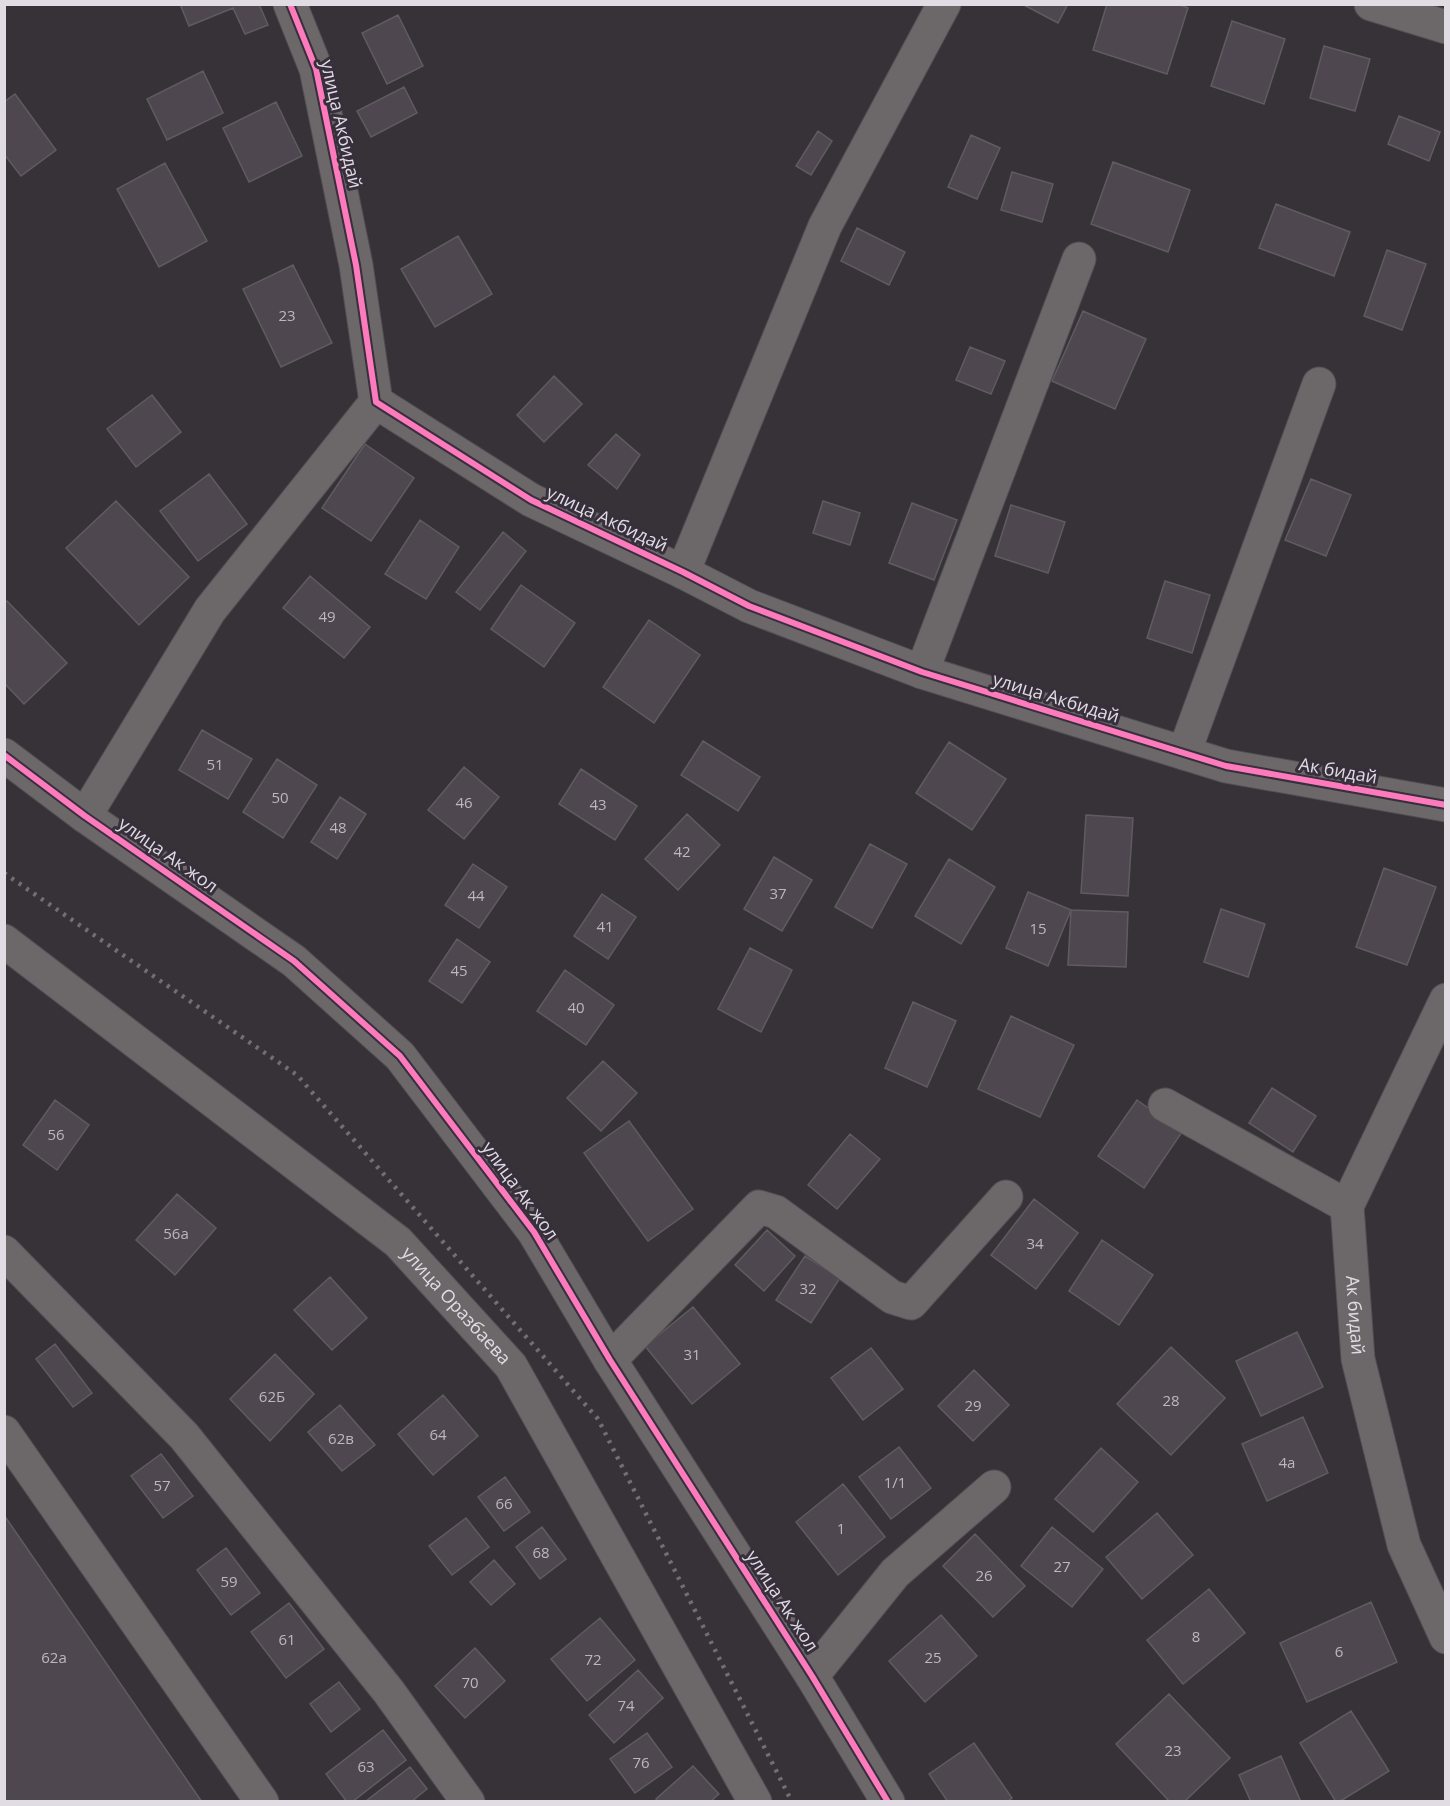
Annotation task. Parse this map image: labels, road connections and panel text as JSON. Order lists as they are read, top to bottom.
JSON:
{
  "streets": {
    "street": [
      "улица Акбидай",
      "Ак бидай",
      "улица Ак жол",
      "улица Оразбаева"
    ]
  },
  "crossings": [
    ["улица Акбидай", "Ак бидай"]
  ],
  "house_numbers": [
    "23",
    "49",
    "51",
    "50",
    "46",
    "43",
    "48",
    "42",
    "37",
    "44",
    "41",
    "15",
    "45",
    "40",
    "56",
    "56а",
    "34",
    "32",
    "31",
    "62Б",
    "28",
    "29",
    "64",
    "62в",
    "4а",
    "1/1",
    "57",
    "66",
    "1",
    "68",
    "27",
    "26",
    "59",
    "8",
    "61",
    "6",
    "62а",
    "25",
    "72",
    "70",
    "74",
    "23",
    "76",
    "63"
  ]
}
